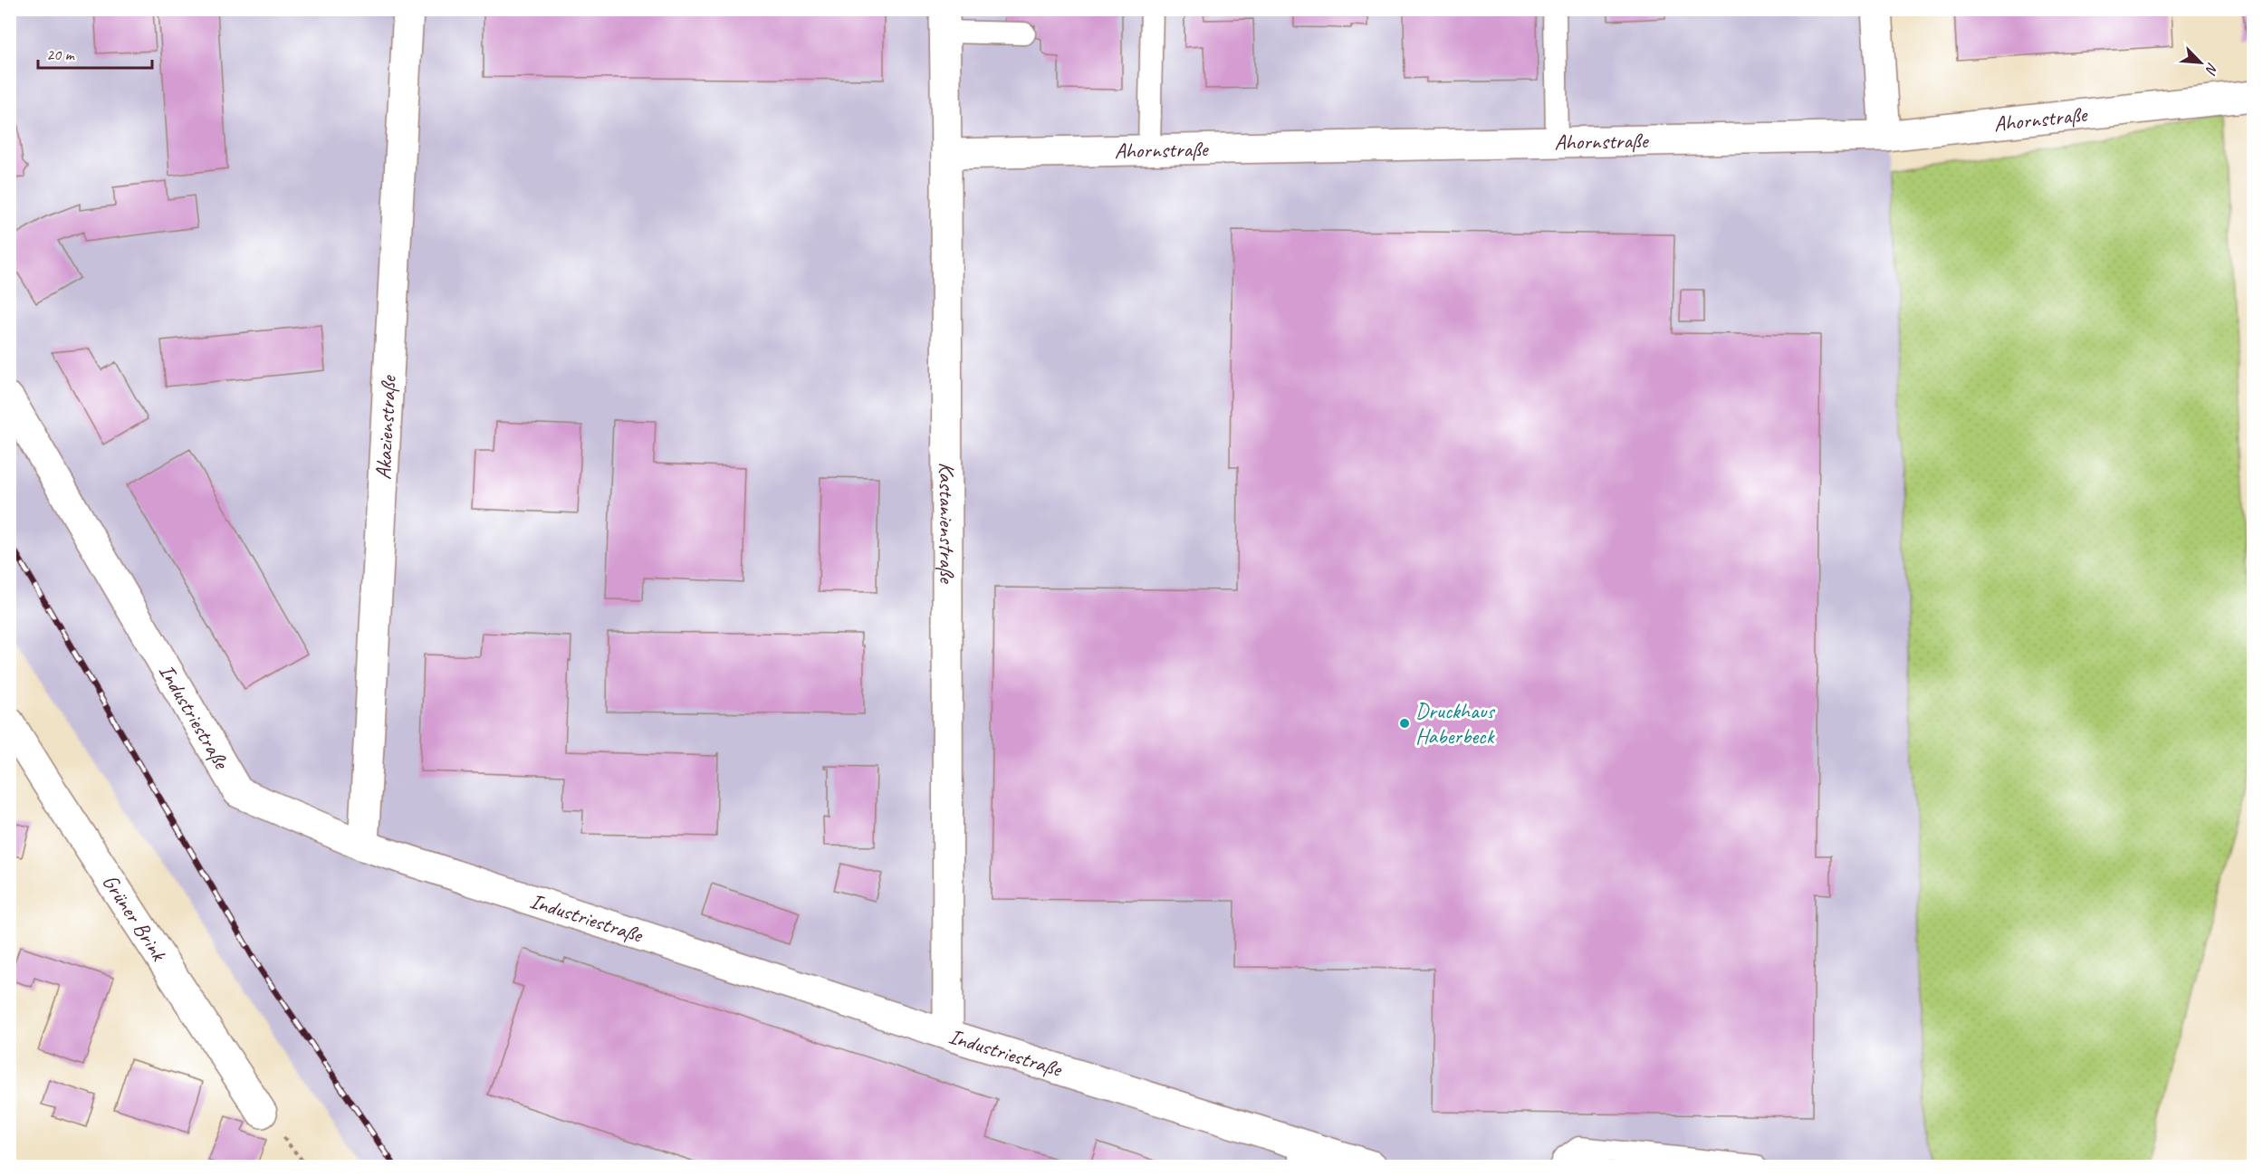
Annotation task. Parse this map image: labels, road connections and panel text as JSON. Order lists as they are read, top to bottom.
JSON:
{
  "streets": {
    "street": [
      "Ahornstraße",
      "Akazienstraße",
      "Kastanienstraße",
      "Industriestraße",
      "Grüner Brink"
    ]
  },
  "crossings": [
    ["Ahornstraße", "Kastanienstraße"],
    ["Akazienstraße", "Industriestraße"],
    ["Kastanienstraße", "Industriestraße"]
  ],
  "places": ["Druckhaus Haberbeck"],
  "scale_bar": "20 m",
  "north": "bottom right"
}
